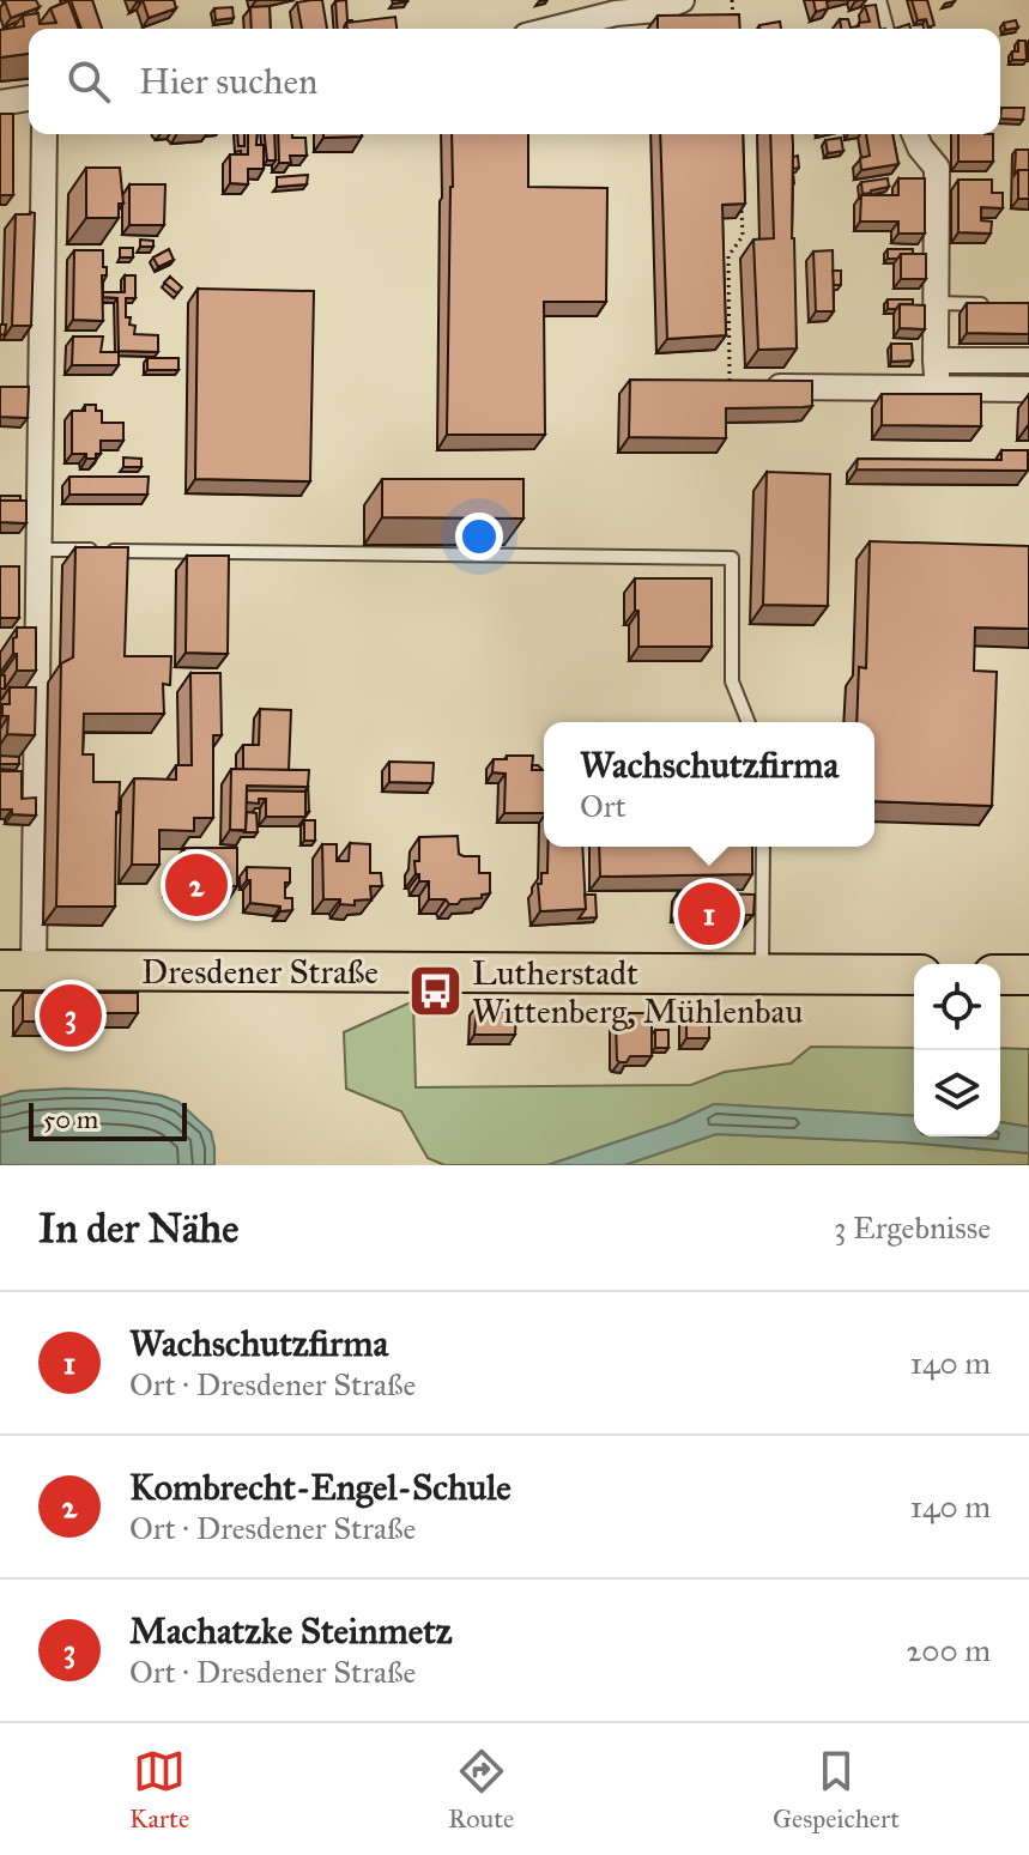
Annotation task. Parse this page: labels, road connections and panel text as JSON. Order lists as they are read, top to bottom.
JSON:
{
  "streets": {
    "main road": ["Dresdener Straße"]
  },
  "places": {
    "bus stop": ["Lutherstadt Wittenberg, Mühlenbau"]
  },
  "scale_bar": "50 m",
  "page": {
    "search": "Hier suchen",
    "popup": ["Wachschutzfirma", "Ort"],
    "pins": ["2", "1", "3"],
    "scale": "50 m",
    "heading": ["In der Nähe", "3 Ergebnisse"],
    "list": [
      {
        "mark": "1",
        "name": "Wachschutzfirma",
        "note": "Ort · Dresdener Straße",
        "value": "140 m"
      },
      {
        "mark": "2",
        "name": "Kombrecht-Engel-Schule",
        "note": "Ort · Dresdener Straße",
        "value": "140 m"
      },
      {
        "mark": "3",
        "name": "Machatzke Steinmetz",
        "note": "Ort · Dresdener Straße",
        "value": "200 m"
      }
    ],
    "nav": ["Karte", "Route", "Gespeichert"]
  }
}
